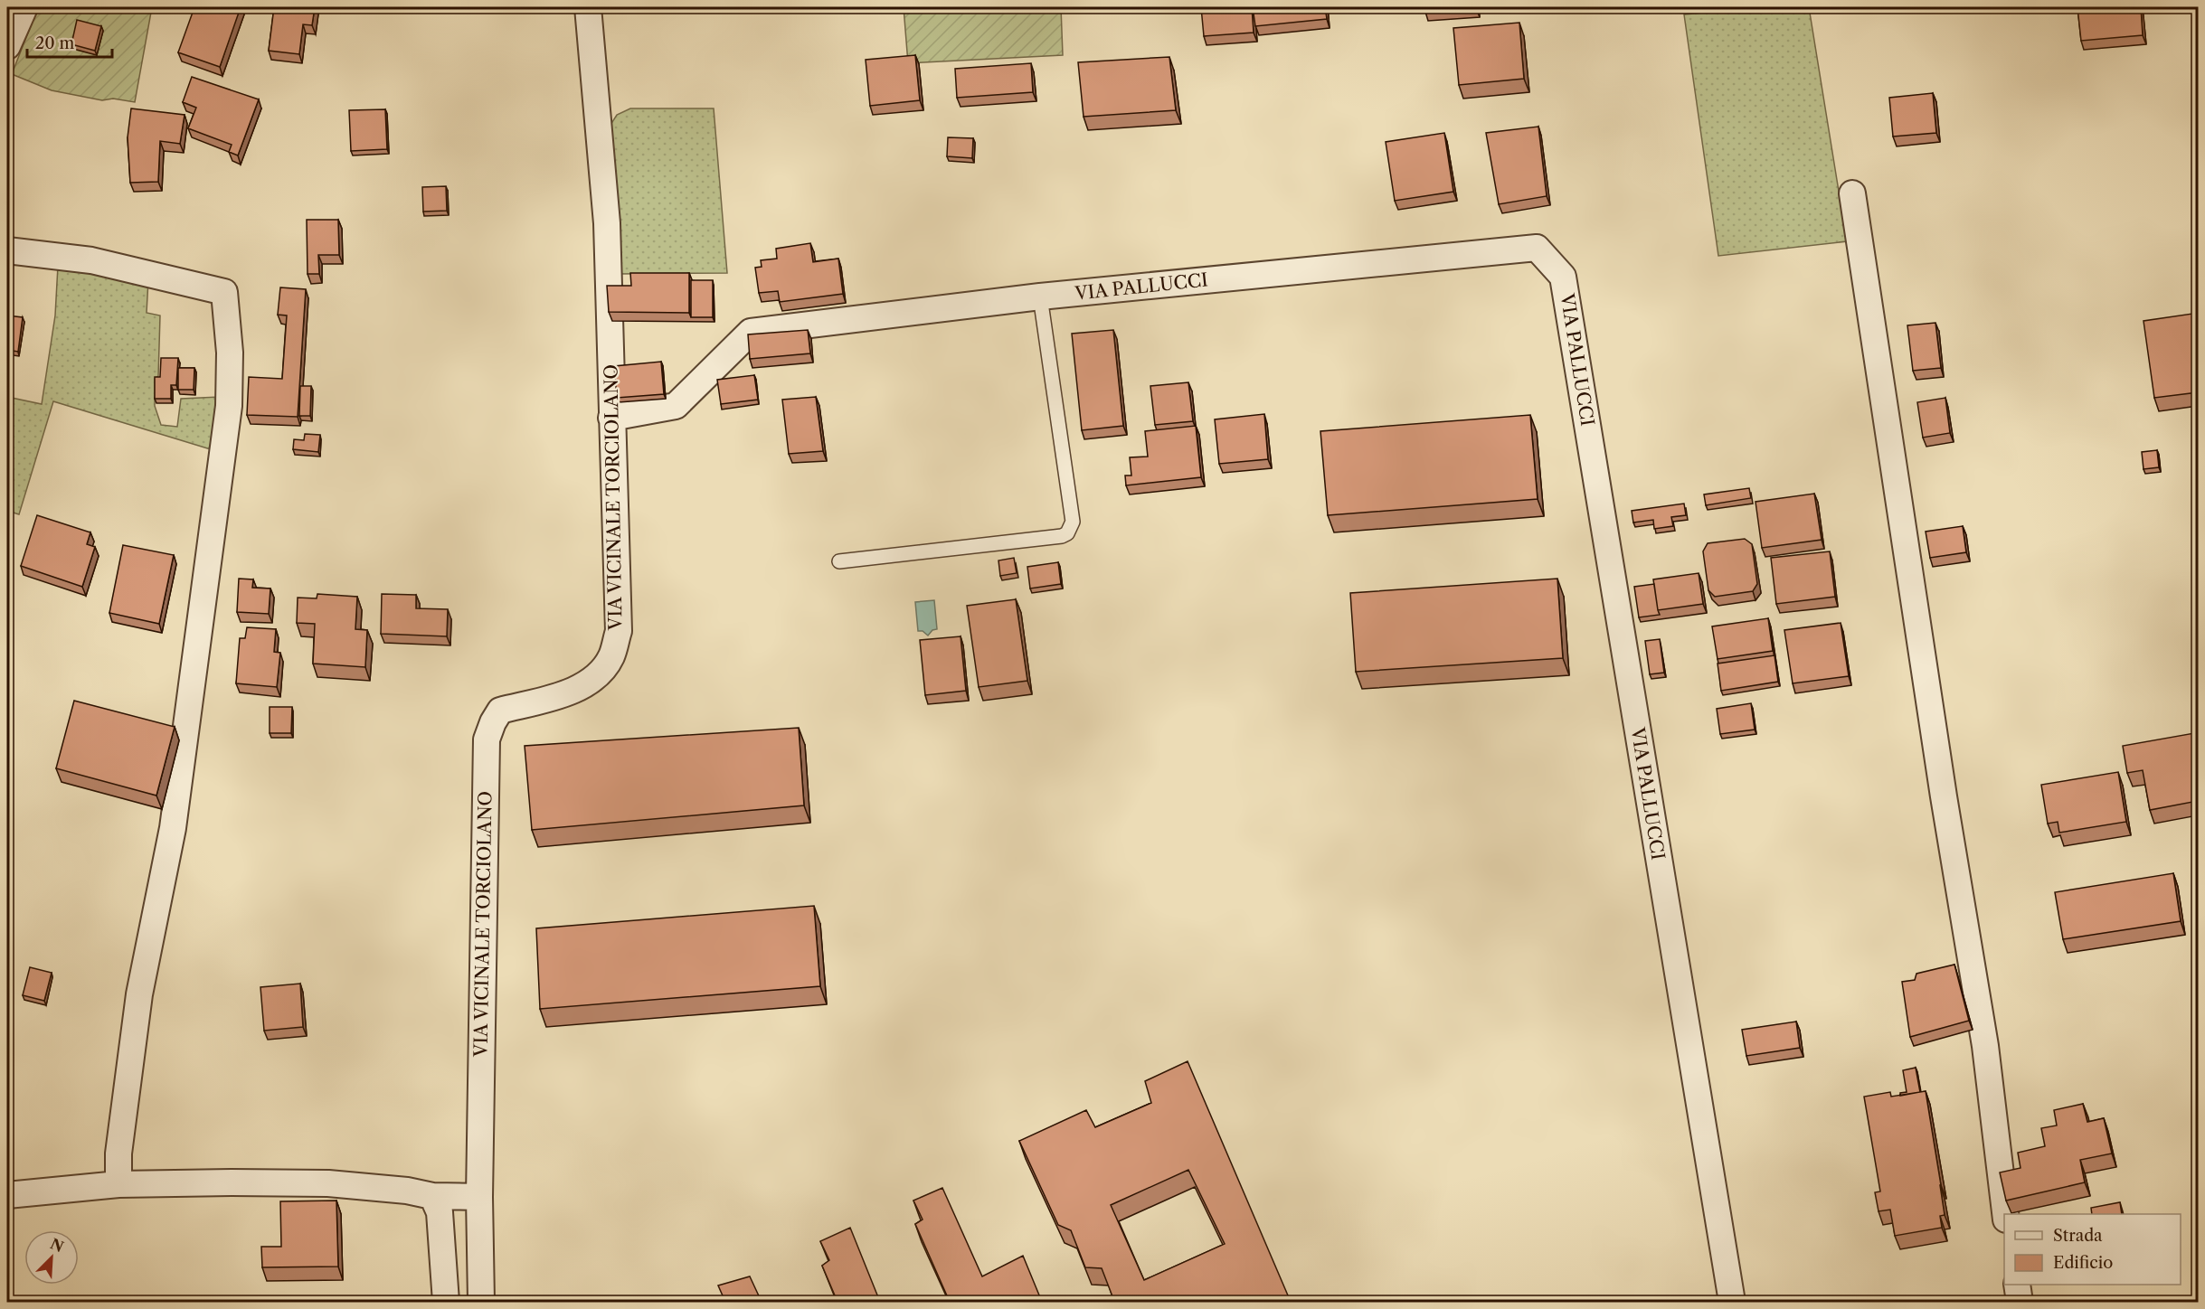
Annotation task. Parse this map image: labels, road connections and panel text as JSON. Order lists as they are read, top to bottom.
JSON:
{
  "streets": {
    "street": ["VIA PALLUCCI", "VIA VICINALE TORCIOLANO"]
  },
  "crossings": [
    ["VIA PALLUCCI", "VIA VICINALE TORCIOLANO"]
  ],
  "legend": ["Strada", "Edificio"],
  "scale_bar": "20 m",
  "north": "top right"
}
